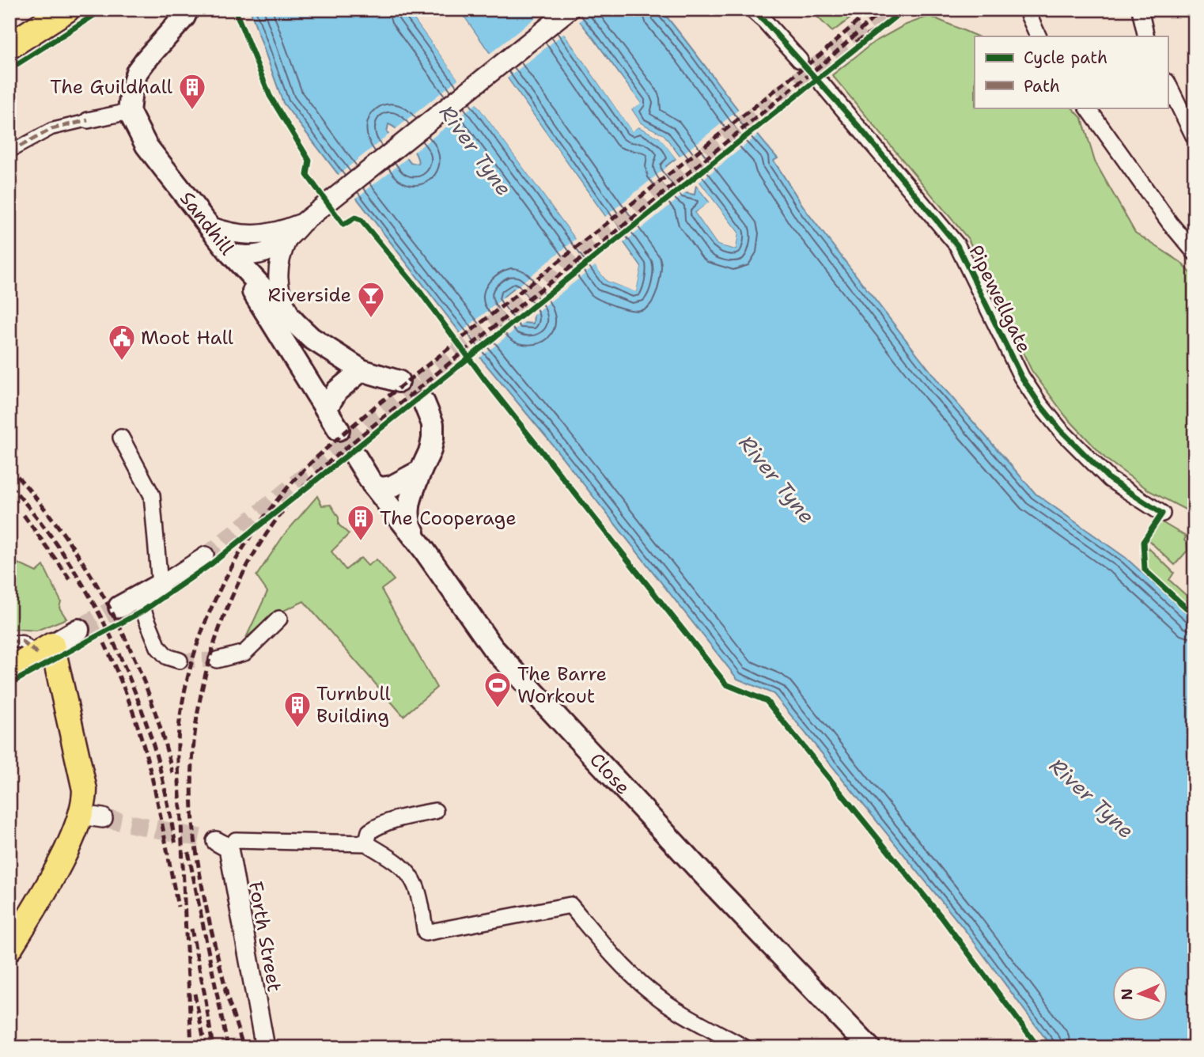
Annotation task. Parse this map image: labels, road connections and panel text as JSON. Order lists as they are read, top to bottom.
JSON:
{
  "streets": {
    "main road": ["Sandhill", "Close"],
    "street": ["Pipewellgate", "Forth Street"]
  },
  "water": ["River Tyne"],
  "places": {
    "building": ["The Guildhall", "The Cooperage", "Turnbull Building"],
    "bar": ["Riverside"],
    "public building": ["Moot Hall"],
    "sports": ["The Barre Workout"]
  },
  "legend": ["Cycle path", "Path"],
  "north": "left"
}
